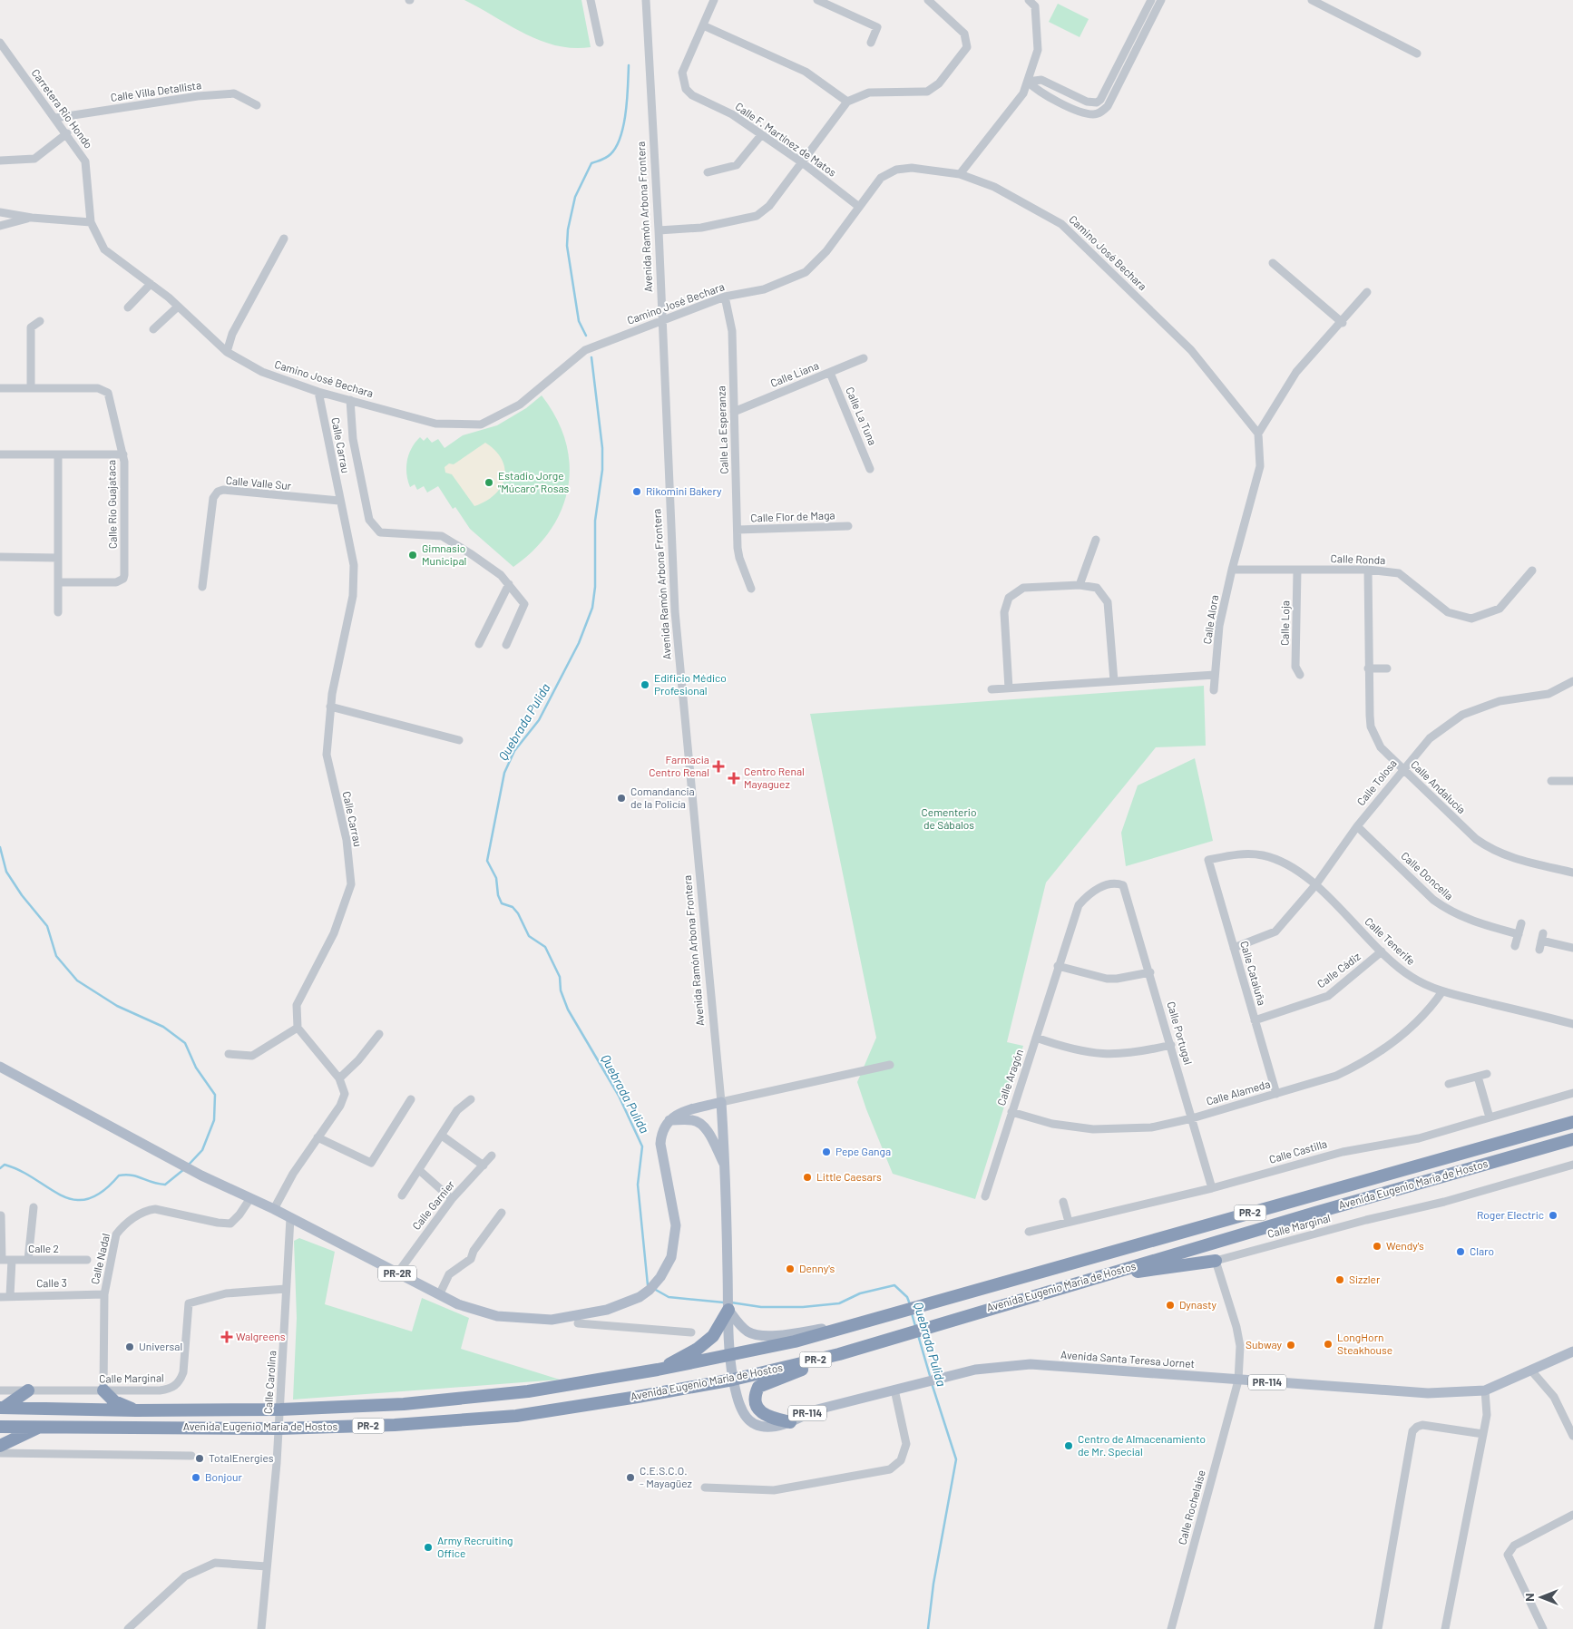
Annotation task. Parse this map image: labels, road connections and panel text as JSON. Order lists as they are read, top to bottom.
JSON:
{
  "streets": {
    "highway": ["Avenida Eugenio María de Hostos", "PR-2"],
    "main road": [
      "Avenida Ramón Arbona Frontera",
      "PR-2R",
      "Avenida Santa Teresa Jornet",
      "PR-114"
    ],
    "street": [
      "Calle Villa Detallista",
      "Carretera Rio Hondo",
      "Calle F. Martínez de Matos",
      "Camino José Bechara",
      "Calle Liana",
      "Calle La Tuna",
      "Calle La Esperanza",
      "Calle Carrau",
      "Calle Valle Sur",
      "Calle Río Guajataca",
      "Calle Flor de Maga",
      "Calle Ronda",
      "Calle Alora",
      "Calle Loja",
      "Calle Tolosa",
      "Calle Andalucía",
      "Calle Doncella",
      "Calle Tenerife",
      "Calle Cádiz",
      "Calle Cataluña",
      "Calle Portugal",
      "Calle Aragón",
      "Calle Alameda",
      "Calle Castilla",
      "Calle Garnier",
      "Calle Marginal",
      "Calle 2",
      "Calle Nadal",
      "Calle 3",
      "Calle Carolina",
      "Calle Rochelaise"
    ]
  },
  "crossings": [
    ["Calle Villa Detallista", "Carretera Rio Hondo"],
    ["Carretera Rio Hondo", "Camino José Bechara"],
    ["Calle F. Martínez de Matos", "Camino José Bechara"],
    ["Avenida Ramón Arbona Frontera", "Camino José Bechara"],
    ["Avenida Ramón Arbona Frontera", "Avenida Eugenio María de Hostos"],
    ["Avenida Ramón Arbona Frontera", "Avenida Santa Teresa Jornet"],
    ["Camino José Bechara", "Calle La Esperanza"],
    ["Camino José Bechara", "Calle Carrau"],
    ["Calle Liana", "Calle La Tuna"],
    ["Calle Liana", "Calle La Esperanza"],
    ["Calle La Esperanza", "Calle Flor de Maga"],
    ["Calle Carrau", "Calle Valle Sur"],
    ["Calle Ronda", "Calle Alora"],
    ["Calle Ronda", "Calle Loja"],
    ["Calle Ronda", "Calle Andalucía"],
    ["Calle Tolosa", "Calle Andalucía"],
    ["Calle Tolosa", "Calle Doncella"],
    ["Calle Tolosa", "Calle Tenerife"],
    ["Calle Tolosa", "Calle Cataluña"],
    ["Calle Tenerife", "Calle Cádiz"],
    ["Calle Tenerife", "Calle Cataluña"],
    ["Calle Tenerife", "Calle Alameda"],
    ["Calle Cádiz", "Calle Cataluña"],
    ["Calle Cataluña", "Calle Alameda"],
    ["Calle Portugal", "Calle Aragón"],
    ["Calle Portugal", "Calle Alameda"],
    ["Calle Portugal", "Calle Castilla"],
    ["Calle Aragón", "Calle Alameda"],
    ["Avenida Eugenio María de Hostos", "Avenida Santa Teresa Jornet"],
    ["Avenida Eugenio María de Hostos", "Calle Carolina"],
    ["Calle Garnier", "PR-2R"],
    ["Calle Marginal", "Calle Nadal"],
    ["Calle Marginal", "Calle Carolina"],
    ["Calle Marginal", "Calle Rochelaise"],
    ["Calle Nadal", "PR-2R"],
    ["Calle Nadal", "Calle 3"],
    ["PR-2R", "Calle Carolina"],
    ["Avenida Santa Teresa Jornet", "Calle Rochelaise"]
  ],
  "water": ["Quebrada Pulida"],
  "parks": ["Cementerio de Sábalos"],
  "places": {
    "other": [
      "Estadio Jorge ''Múcaro'' Rosas",
      "Rikomini Bakery",
      "Gimnasio Municipal",
      "Edificio Médico Profesional",
      "Comandancia de la Policía",
      "Pepe Ganga",
      "Little Caesars",
      "Roger Electric",
      "Wendy's",
      "Claro",
      "Denny's",
      "Sizzler",
      "Dynasty",
      "LongHorn Steakhouse",
      "Subway",
      "Universal",
      "Centro de Almacenamiento de Mr. Special",
      "TotalEnergies",
      "Bonjour",
      "C.E.S.C.O. - Mayagüez",
      "Army Recruiting Office"
    ],
    "health": ["Farmacia Centro Renal", "Centro Renal Mayaguez", "Walgreens"]
  },
  "north": "left"
}
